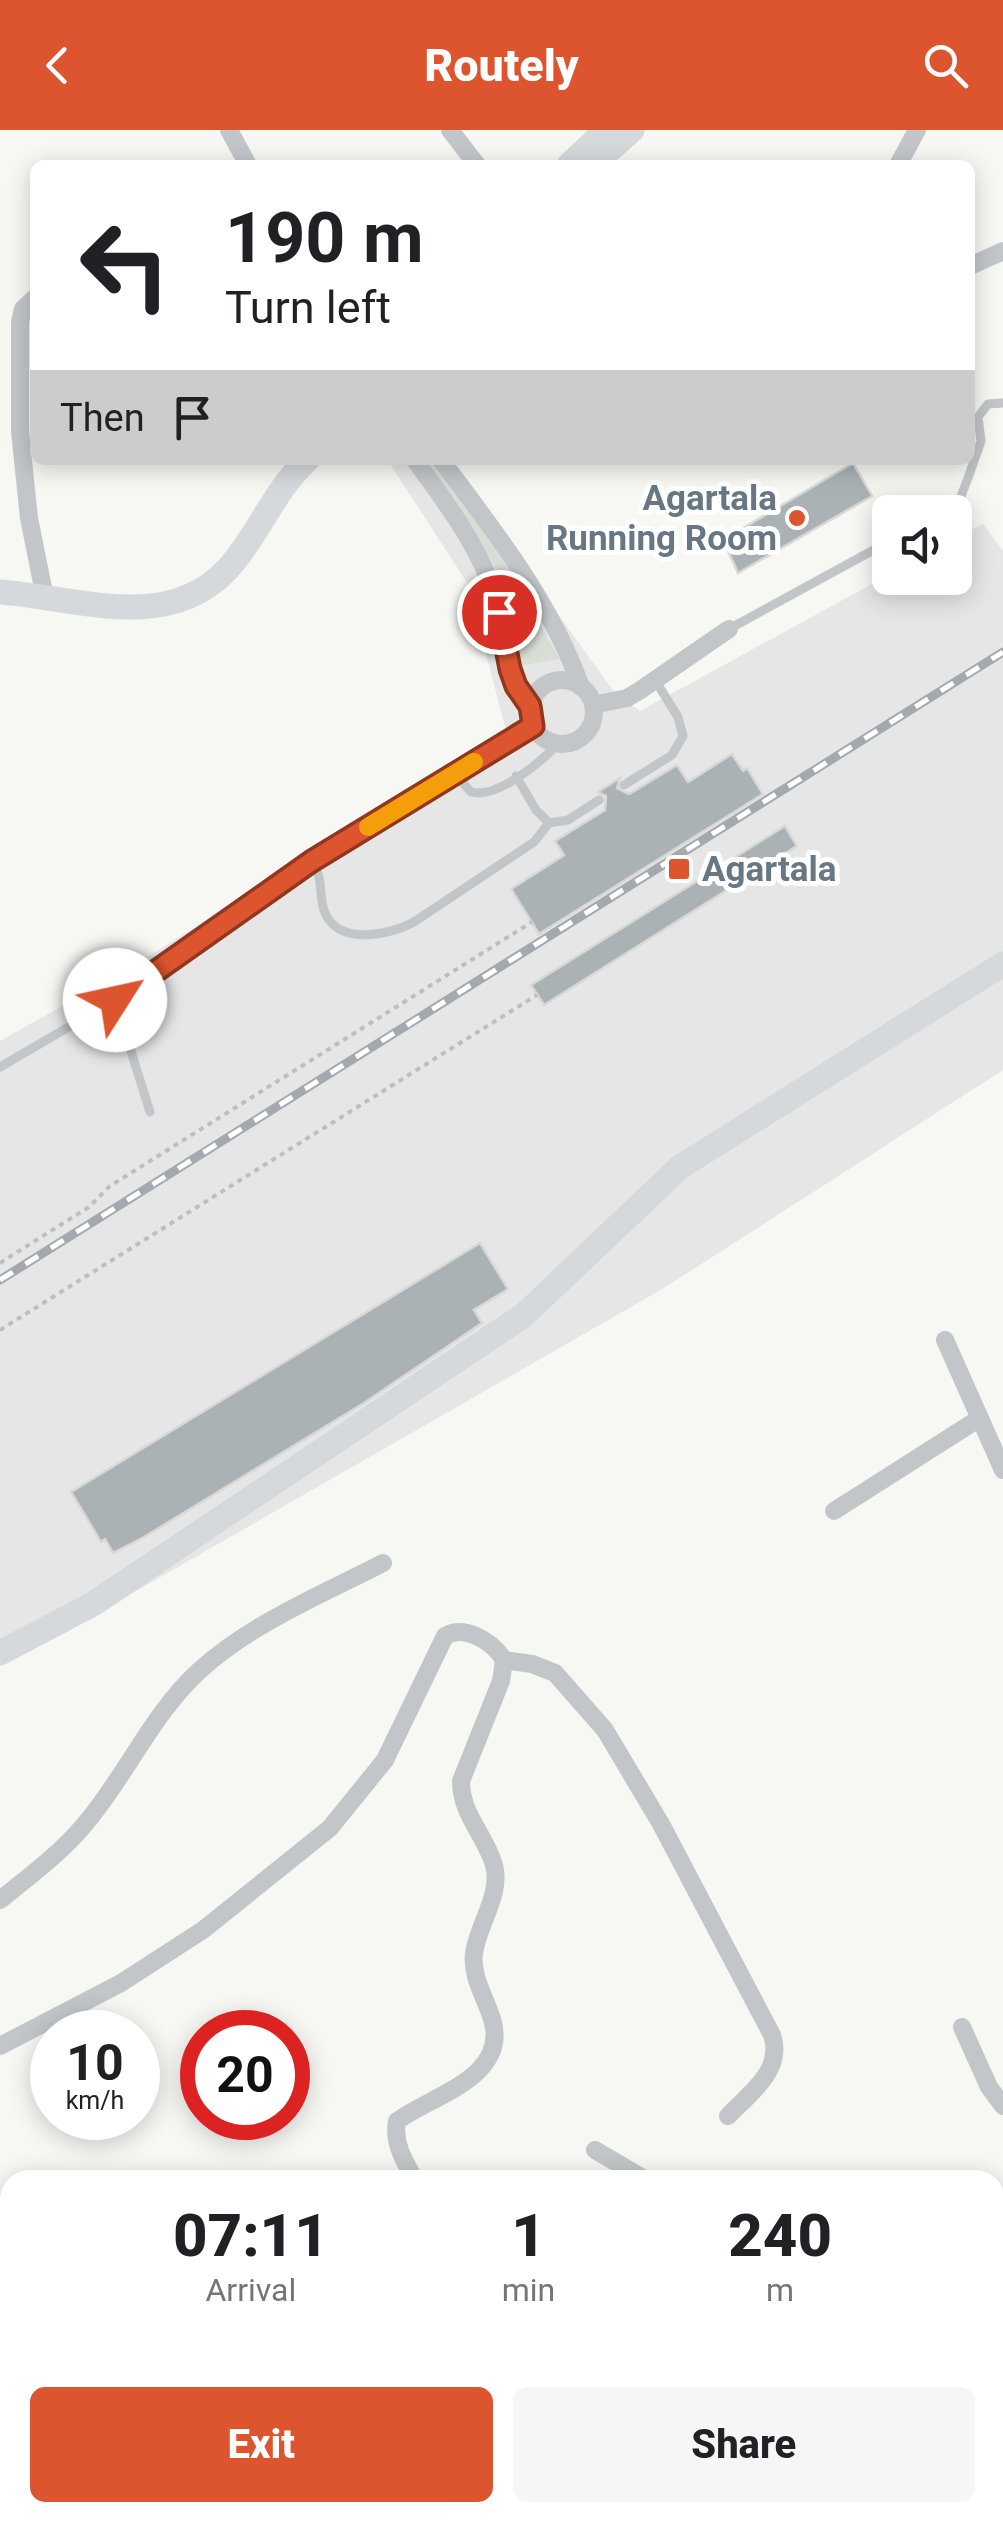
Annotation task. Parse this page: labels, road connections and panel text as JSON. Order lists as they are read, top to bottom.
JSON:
{
  "places": {
    "other": ["Agartala Running Room"],
    "transit": ["Agartala"]
  },
  "page": {
    "header": "Routely",
    "turn": ["190 m", "Turn left"],
    "then": "Then",
    "speed": "10 km/h",
    "limit": "20",
    "eta": [
      "07:11",
      "Arrival",
      "1",
      "min",
      "240",
      "m"
    ],
    "buttons": ["Exit", "Share"]
  }
}
